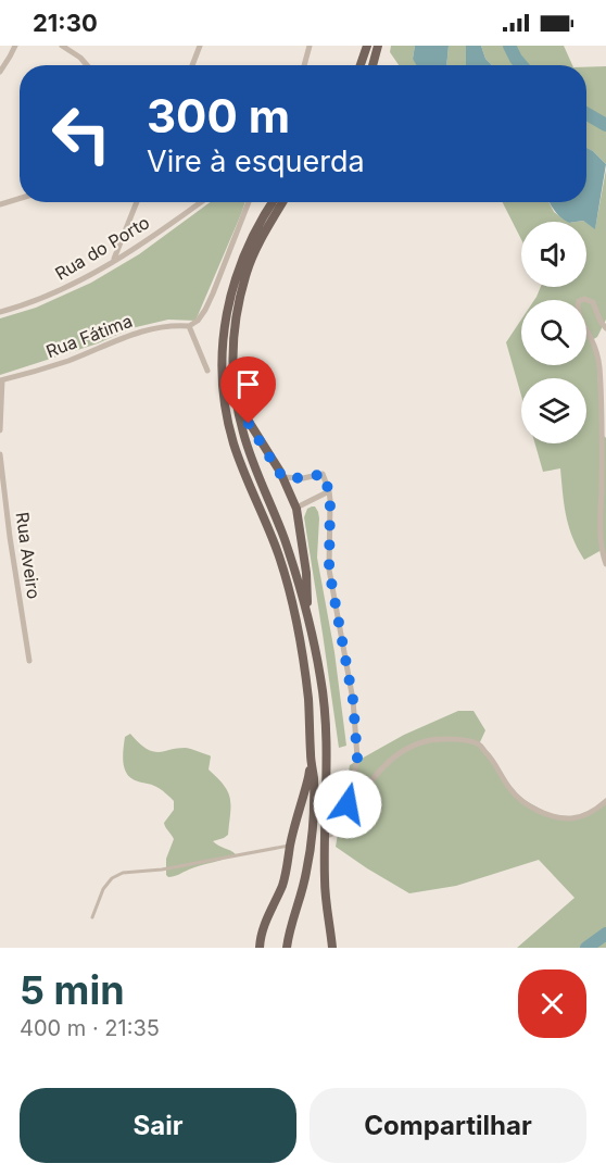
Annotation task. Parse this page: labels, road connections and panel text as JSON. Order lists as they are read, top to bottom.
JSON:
{
  "streets": {
    "street": ["Rua do Porto", "Rua Fátima", "Rua Aveiro"]
  },
  "page": {
    "status": "21:30",
    "turn": ["300 m", "Vire à esquerda"],
    "heading": ["5 min", "400 m · 21:35"],
    "buttons": ["Sair", "Compartilhar"]
  }
}
